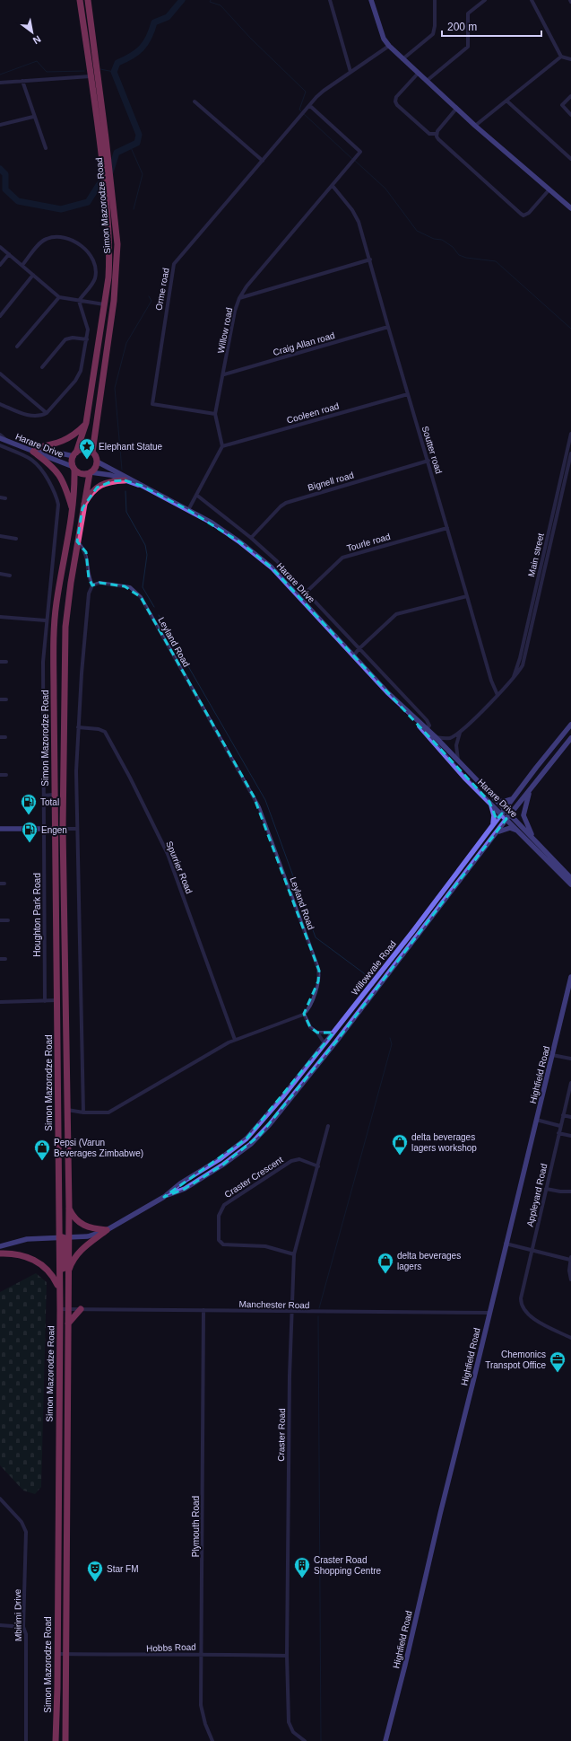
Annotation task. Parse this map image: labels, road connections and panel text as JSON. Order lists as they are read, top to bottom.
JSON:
{
  "streets": {
    "highway": ["Simon Mazorodze Road"],
    "street": [
      "Orme road",
      "Willow road",
      "Craig Allan road",
      "Cooleen road",
      "Harare Drive",
      "Soutter road",
      "Bignell road",
      "Tourle road",
      "Main street",
      "Leyland Road",
      "Spurrier Road",
      "Houghton Park Road",
      "Willowvale Road",
      "Highfield Road",
      "Craster Crescent",
      "Appleyard Road",
      "Manchester Road",
      "Craster Road",
      "Plymouth Road",
      "Mbirimi Drive",
      "Hobbs Road"
    ]
  },
  "crossings": [
    ["Simon Mazorodze Road", "Harare Drive"],
    ["Simon Mazorodze Road", "Willowvale Road"],
    ["Simon Mazorodze Road", "Manchester Road"],
    ["Simon Mazorodze Road", "Hobbs Road"],
    ["Orme road", "Willow road"],
    ["Willow road", "Craig Allan road"],
    ["Willow road", "Cooleen road"],
    ["Willow road", "Soutter road"],
    ["Craig Allan road", "Soutter road"],
    ["Cooleen road", "Soutter road"],
    ["Harare Drive", "Main street"],
    ["Harare Drive", "Willowvale Road"],
    ["Soutter road", "Bignell road"],
    ["Soutter road", "Tourle road"],
    ["Soutter road", "Main street"],
    ["Highfield Road", "Manchester Road"],
    ["Craster Crescent", "Craster Road"],
    ["Manchester Road", "Craster Road"],
    ["Manchester Road", "Plymouth Road"],
    ["Craster Road", "Hobbs Road"],
    ["Plymouth Road", "Hobbs Road"]
  ],
  "places": {
    "place": ["Elephant Statue"],
    "fuel station": ["Total", "Engen"],
    "shop": ["delta beverages lagers workshop", "Pepsi (Varun Beverages Zimbabwe)", "delta beverages lagers"],
    "office": ["Chemonics Transpot Office"],
    "building": ["Craster Road Shopping Centre"],
    "theatre": ["Star FM"]
  },
  "scale_bar": "200 m",
  "north": "bottom right"
}
